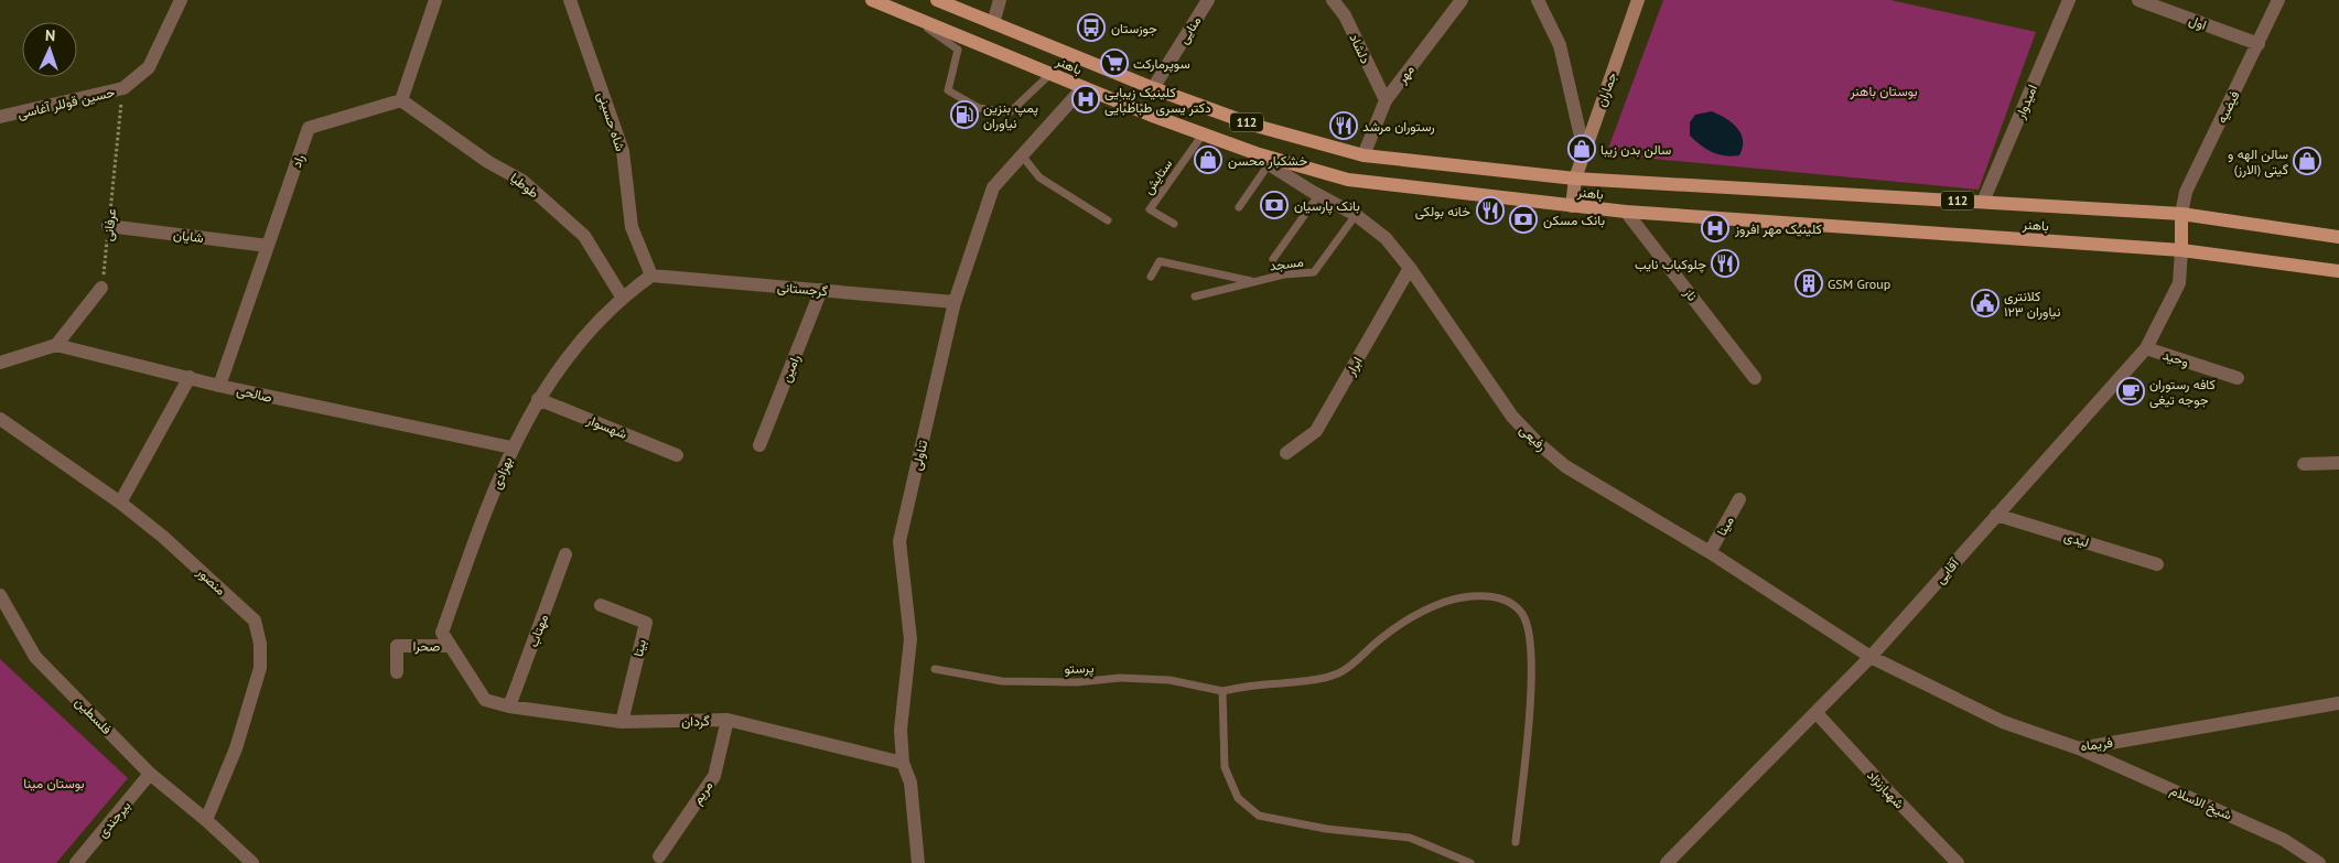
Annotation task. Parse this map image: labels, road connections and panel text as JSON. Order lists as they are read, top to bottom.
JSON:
{
  "streets": {
    "main road": ["باهنر", "جماران", "112"],
    "street": [
      "اول",
      "منایی",
      "دلشاد",
      "مهر",
      "امیدوار",
      "حسین قوللر آغاسی",
      "فیضیه",
      "شاه حسینی",
      "راد",
      "طوطیا",
      "شایان",
      "گرجستانی",
      "ناز",
      "وحید",
      "ابرار",
      "رامین",
      "صالحی",
      "شهسوار",
      "رفیعی",
      "تناولی",
      "بهزادی",
      "مینا",
      "لیدی",
      "آقایی",
      "منصور",
      "مهتاب",
      "صحرا",
      "بیتا",
      "فلسطین",
      "گردان",
      "فریماه",
      "شهبازنژاد",
      "مریم",
      "شیخ الاسلام",
      "بیرجندی"
    ],
    "lane": ["ستایش", "مسجد", "پرستو"],
    "path": ["عرفانی"]
  },
  "crossings": [
    ["اول", "فیضیه"],
    ["منایی", "باهنر"],
    ["دلشاد", "مهر"],
    ["باهنر", "مهر"],
    ["باهنر", "جماران"],
    ["باهنر", "امیدوار"],
    ["باهنر", "فیضیه"],
    ["باهنر", "ستایش"],
    ["باهنر", "ناز"],
    ["باهنر", "رفیعی"],
    ["باهنر", "تناولی"],
    ["باهنر", "آقایی"],
    ["حسین قوللر آغاسی", "عرفانی"],
    ["شاه حسینی", "گرجستانی"],
    ["شاه حسینی", "بهزادی"],
    ["راد", "طوطیا"],
    ["راد", "شایان"],
    ["راد", "صالحی"],
    ["طوطیا", "بهزادی"],
    ["عرفانی", "شایان"],
    ["مسجد", "رفیعی"],
    ["گرجستانی", "رامین"],
    ["گرجستانی", "تناولی"],
    ["گرجستانی", "بهزادی"],
    ["وحید", "آقایی"],
    ["ابرار", "رفیعی"],
    ["صالحی", "بهزادی"],
    ["شهسوار", "بهزادی"],
    ["رفیعی", "مینا"],
    ["رفیعی", "آقایی"],
    ["رفیعی", "فریماه"],
    ["تناولی", "گردان"],
    ["بهزادی", "صحرا"],
    ["بهزادی", "گردان"],
    ["لیدی", "آقایی"],
    ["آقایی", "فریماه"],
    ["آقایی", "شهبازنژاد"],
    ["منصور", "فلسطین"],
    ["مهتاب", "گردان"],
    ["بیتا", "گردان"],
    ["فلسطین", "بیرجندی"],
    ["گردان", "مریم"],
    ["فریماه", "شیخ الاسلام"]
  ],
  "parks": ["بوستان باهنر", "بوستان مینا"],
  "places": {
    "bus stop": ["جوزستان"],
    "supermarket": ["سوپرمارکت"],
    "hospital": ["کلینیک زیبایی دکتر یسری طباطبایی", "کلینیک مهر افروز"],
    "fuel station": ["پمپ بنزین نیاوران"],
    "restaurant": ["رستوران مرشد", "خانه بولکی", "چلوکباب نایب"],
    "shop": ["سالن بدن زیبا", "خشکبار محسن", "سالن الهه و گیتی (الارز)"],
    "bank": ["بانک پارسیان", "بانک مسکن"],
    "building": ["GSM Group"],
    "public building": ["کلانتری ۱۲۳ نیاوران"],
    "cafe": ["کافه رستوران جوجه تیغی"]
  },
  "north": "top"
}
